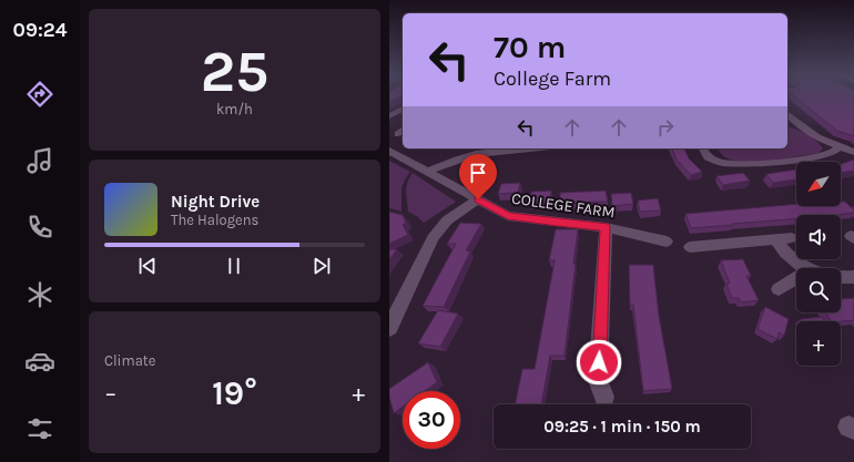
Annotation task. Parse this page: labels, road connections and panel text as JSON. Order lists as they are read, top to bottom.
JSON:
{
  "streets": {
    "street": ["COLLEGE FARM"]
  },
  "north": "bottom left",
  "page": {
    "tabs": "09:24",
    "tile": [
      ["25", "km/h"],
      "Climate"
    ],
    "turn": ["70 m", "College Farm"],
    "map_buttons": "+",
    "song": ["Night Drive", "The Halogens"],
    "heat": ["−", "19°", "+"],
    "limit": "30",
    "trip": "09:25 · 1 min · 150 m"
  }
}
